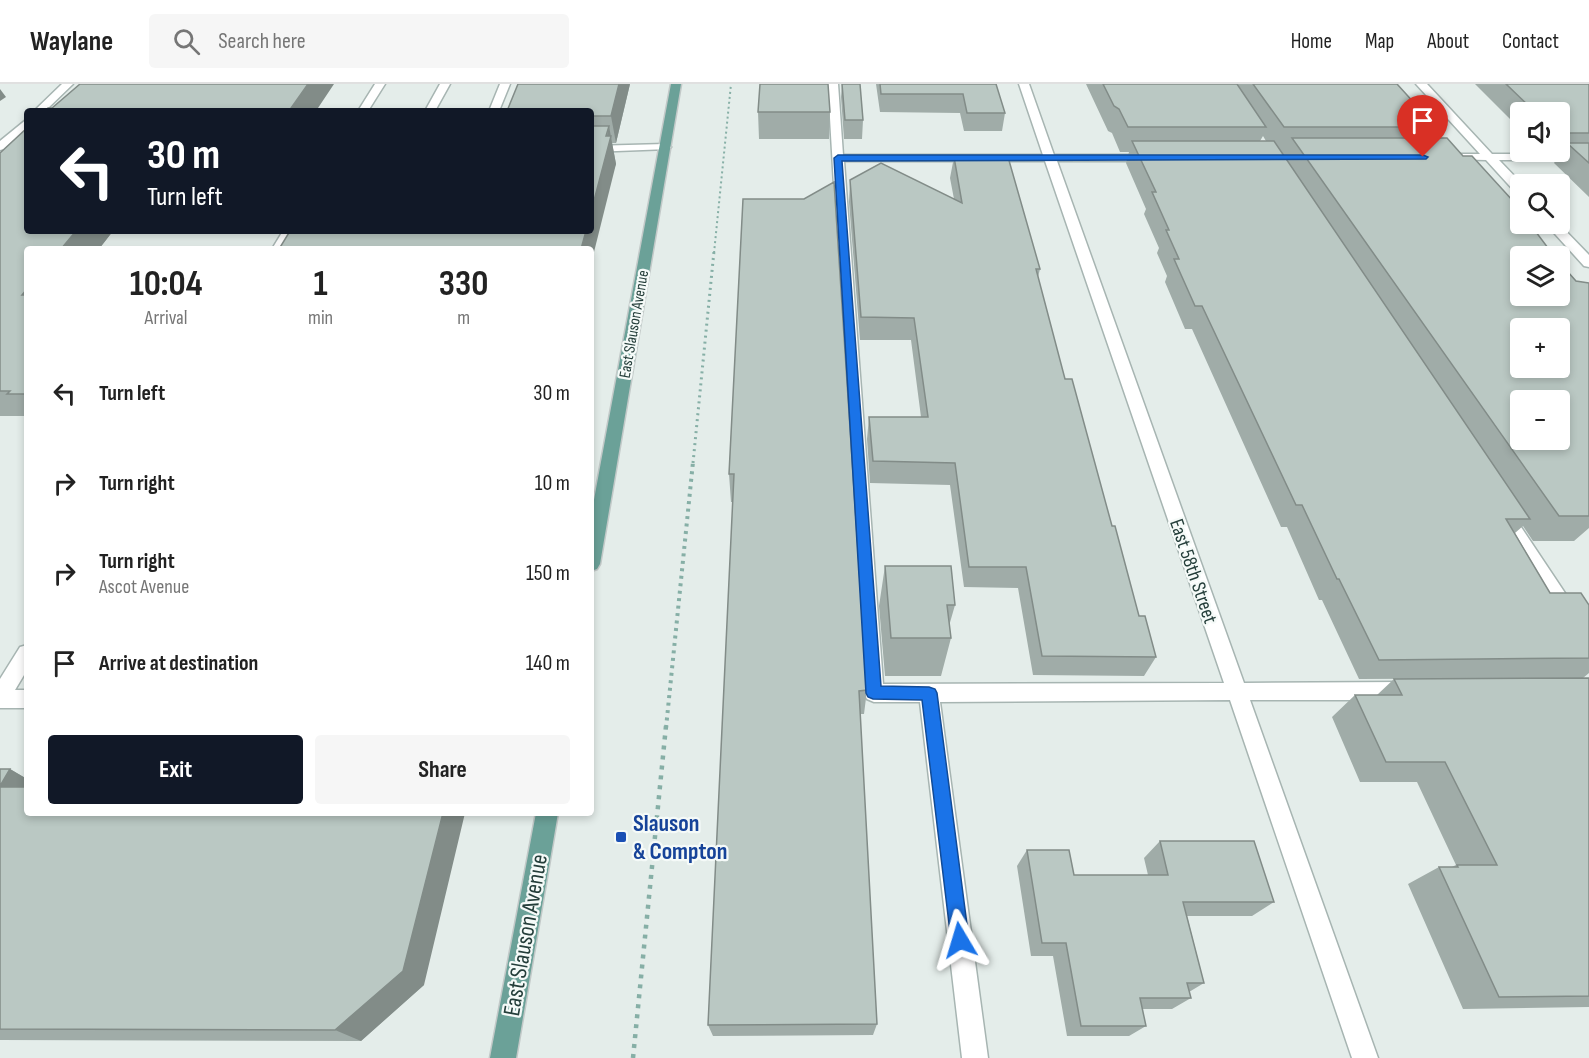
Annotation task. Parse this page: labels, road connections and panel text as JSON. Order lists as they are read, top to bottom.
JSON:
{
  "streets": {
    "main road": ["East Slauson Avenue"],
    "street": ["East 58th Street"]
  },
  "places": {
    "transit": ["Slauson & Compton"]
  },
  "page": {
    "header": "Waylane",
    "search": "Search here",
    "nav": [
      "Home",
      "Map",
      "About",
      "Contact"
    ],
    "map_buttons": ["+", "−"],
    "turn": ["30 m", "Turn left"],
    "eta": [
      "10:04",
      "Arrival",
      "1",
      "min",
      "330",
      "m"
    ],
    "list": [
      {
        "name": "Turn left",
        "value": "30 m"
      },
      {
        "name": "Turn right",
        "value": "10 m"
      },
      {
        "name": "Turn right",
        "note": "Ascot Avenue",
        "value": "150 m"
      },
      {
        "name": "Arrive at destination",
        "value": "140 m"
      }
    ],
    "buttons": ["Exit", "Share"]
  }
}
